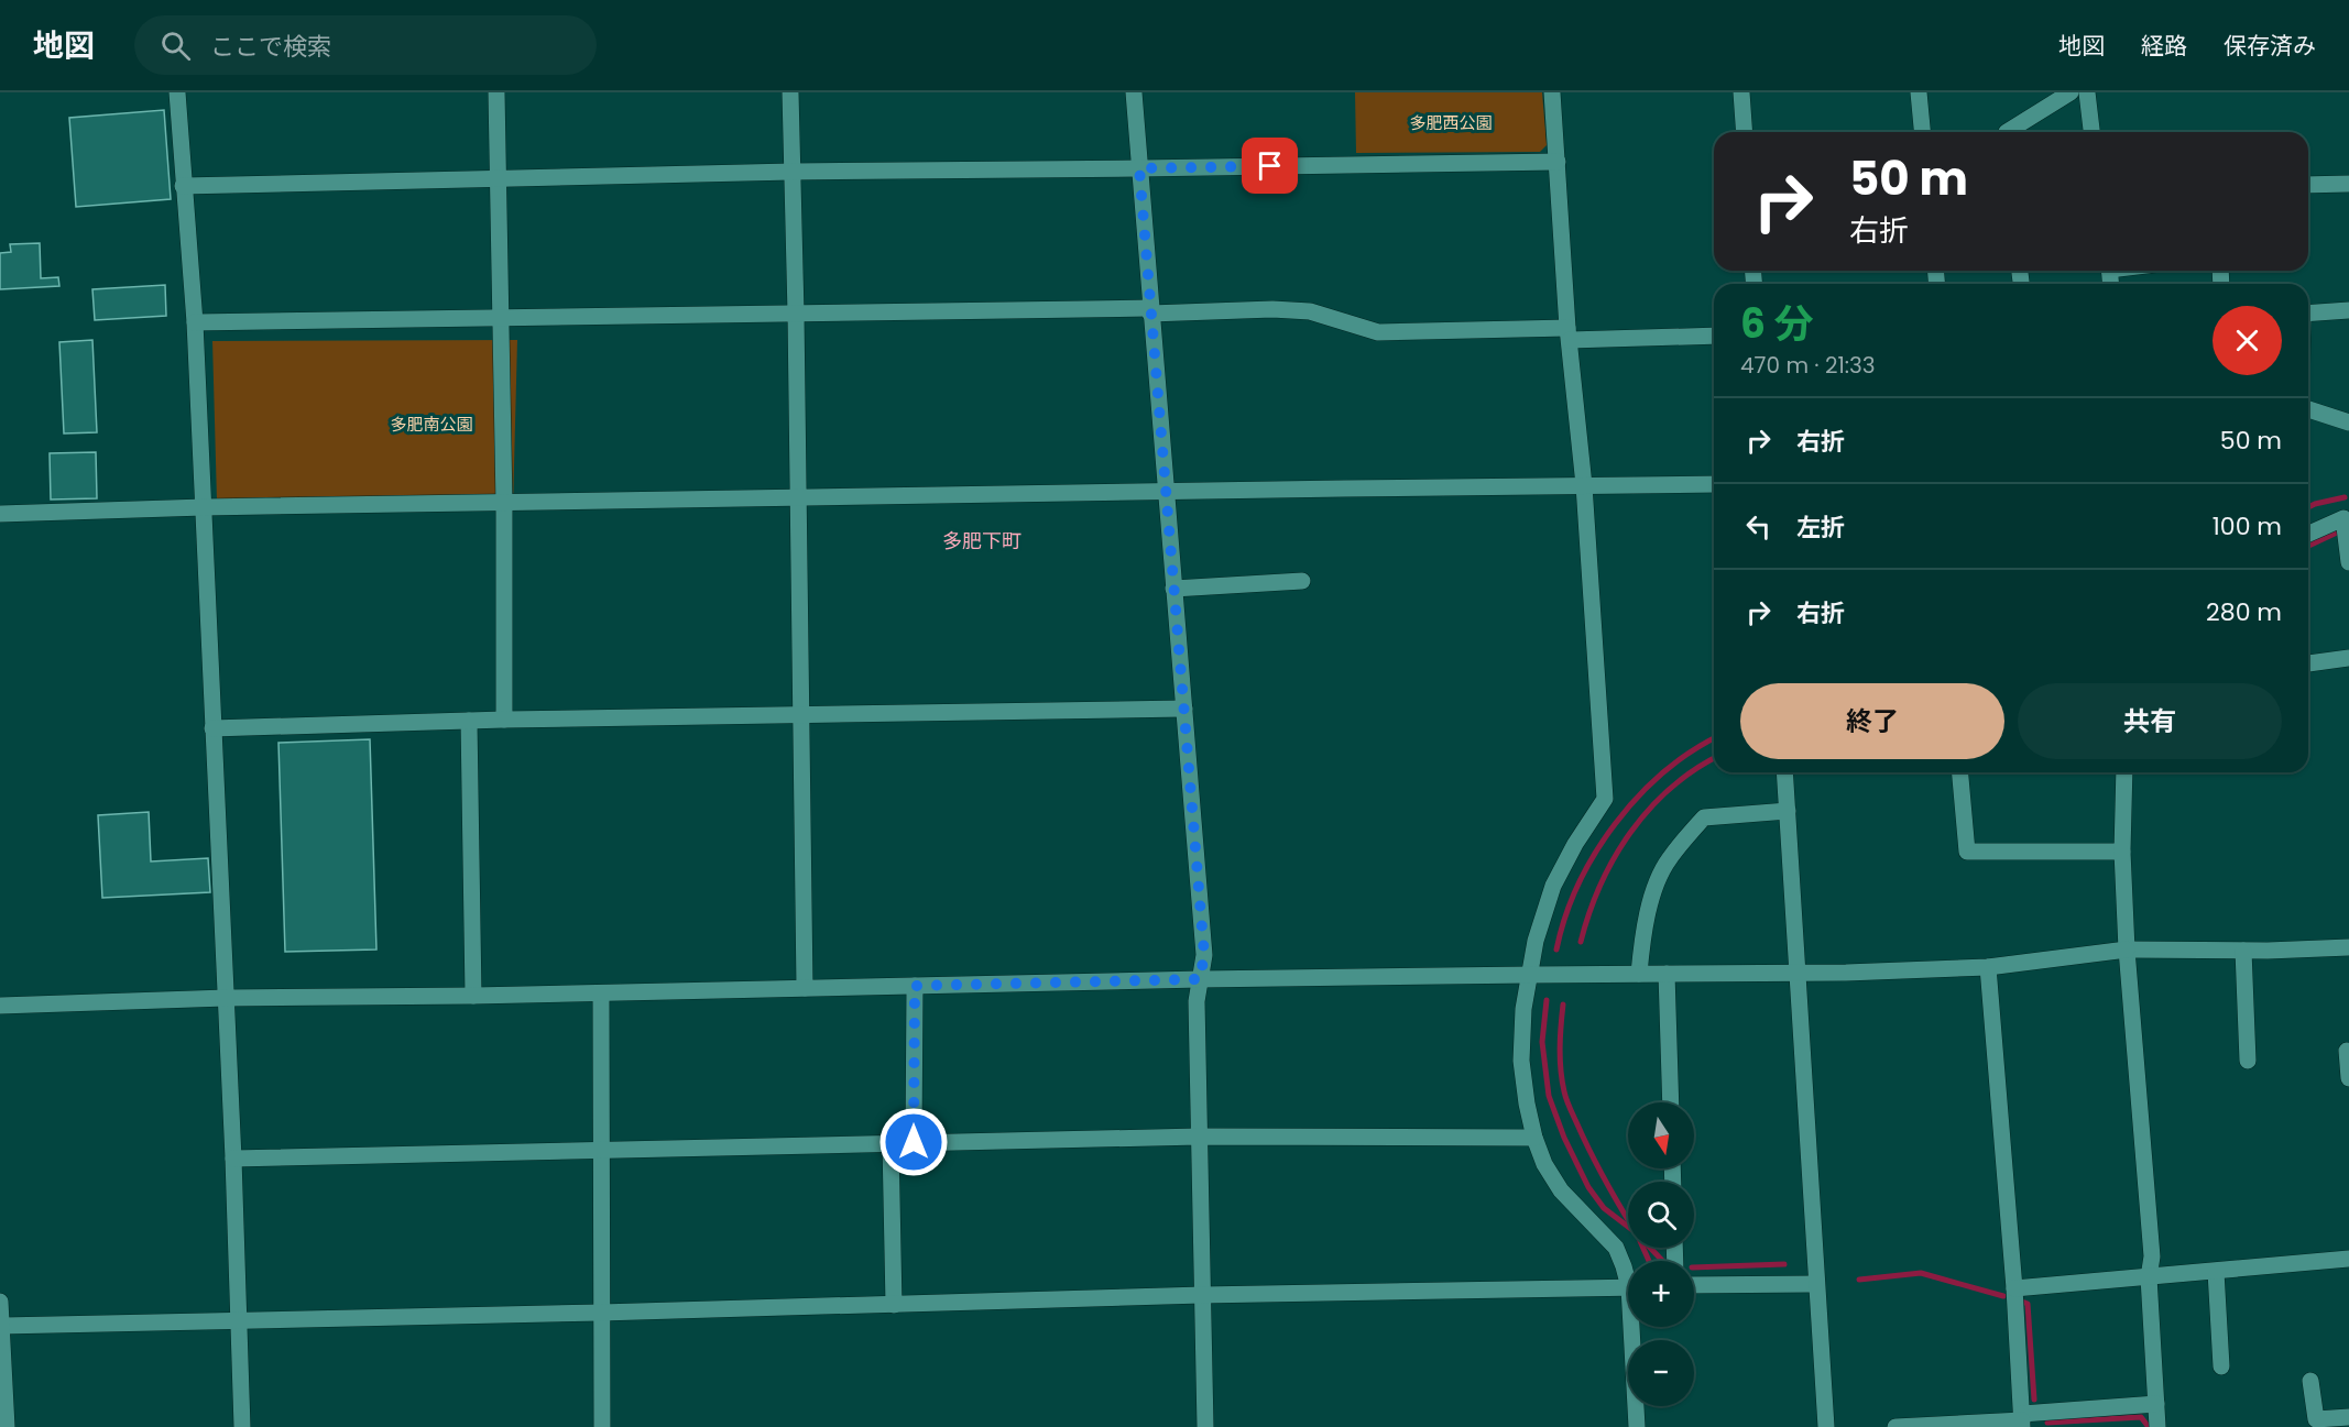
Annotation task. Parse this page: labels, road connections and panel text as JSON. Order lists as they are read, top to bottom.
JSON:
{
  "districts": ["多肥下町"],
  "parks": ["多肥西公園", "多肥南公園"],
  "north": "bottom",
  "page": {
    "header": "地図",
    "search": "ここで検索",
    "nav": ["地図", "経路", "保存済み"],
    "turn": ["50 m", "右折"],
    "heading": ["6 分", "470 m · 21:33"],
    "list": [
      {
        "name": "右折",
        "value": "50 m"
      },
      {
        "name": "左折",
        "value": "100 m"
      },
      {
        "name": "右折",
        "value": "280 m"
      }
    ],
    "buttons": ["終了", "共有"],
    "map_buttons": ["+", "−"]
  }
}
